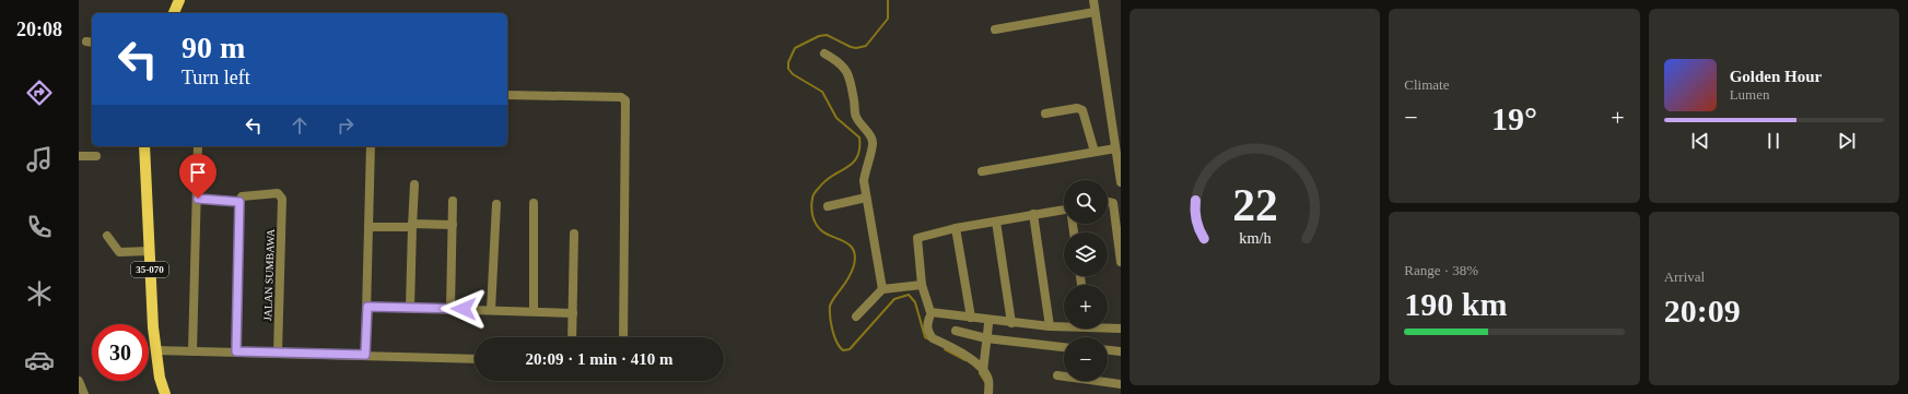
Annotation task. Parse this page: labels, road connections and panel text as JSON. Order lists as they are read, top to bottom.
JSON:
{
  "streets": {
    "main road": ["35-070"],
    "street": ["JALAN SUMBAWA"]
  },
  "page": {
    "tabs": "20:08",
    "tile": [
      "Climate",
      ["Range · 38%", "190 km"],
      ["Arrival", "20:09"]
    ],
    "turn": ["90 m", "Turn left"],
    "song": ["Golden Hour", "Lumen"],
    "heat": ["−", "19°", "+"],
    "map_buttons": ["+", "−"],
    "limit": "30",
    "trip": "20:09 · 1 min · 410 m",
    "gauge": ["22", "km/h"]
  }
}
